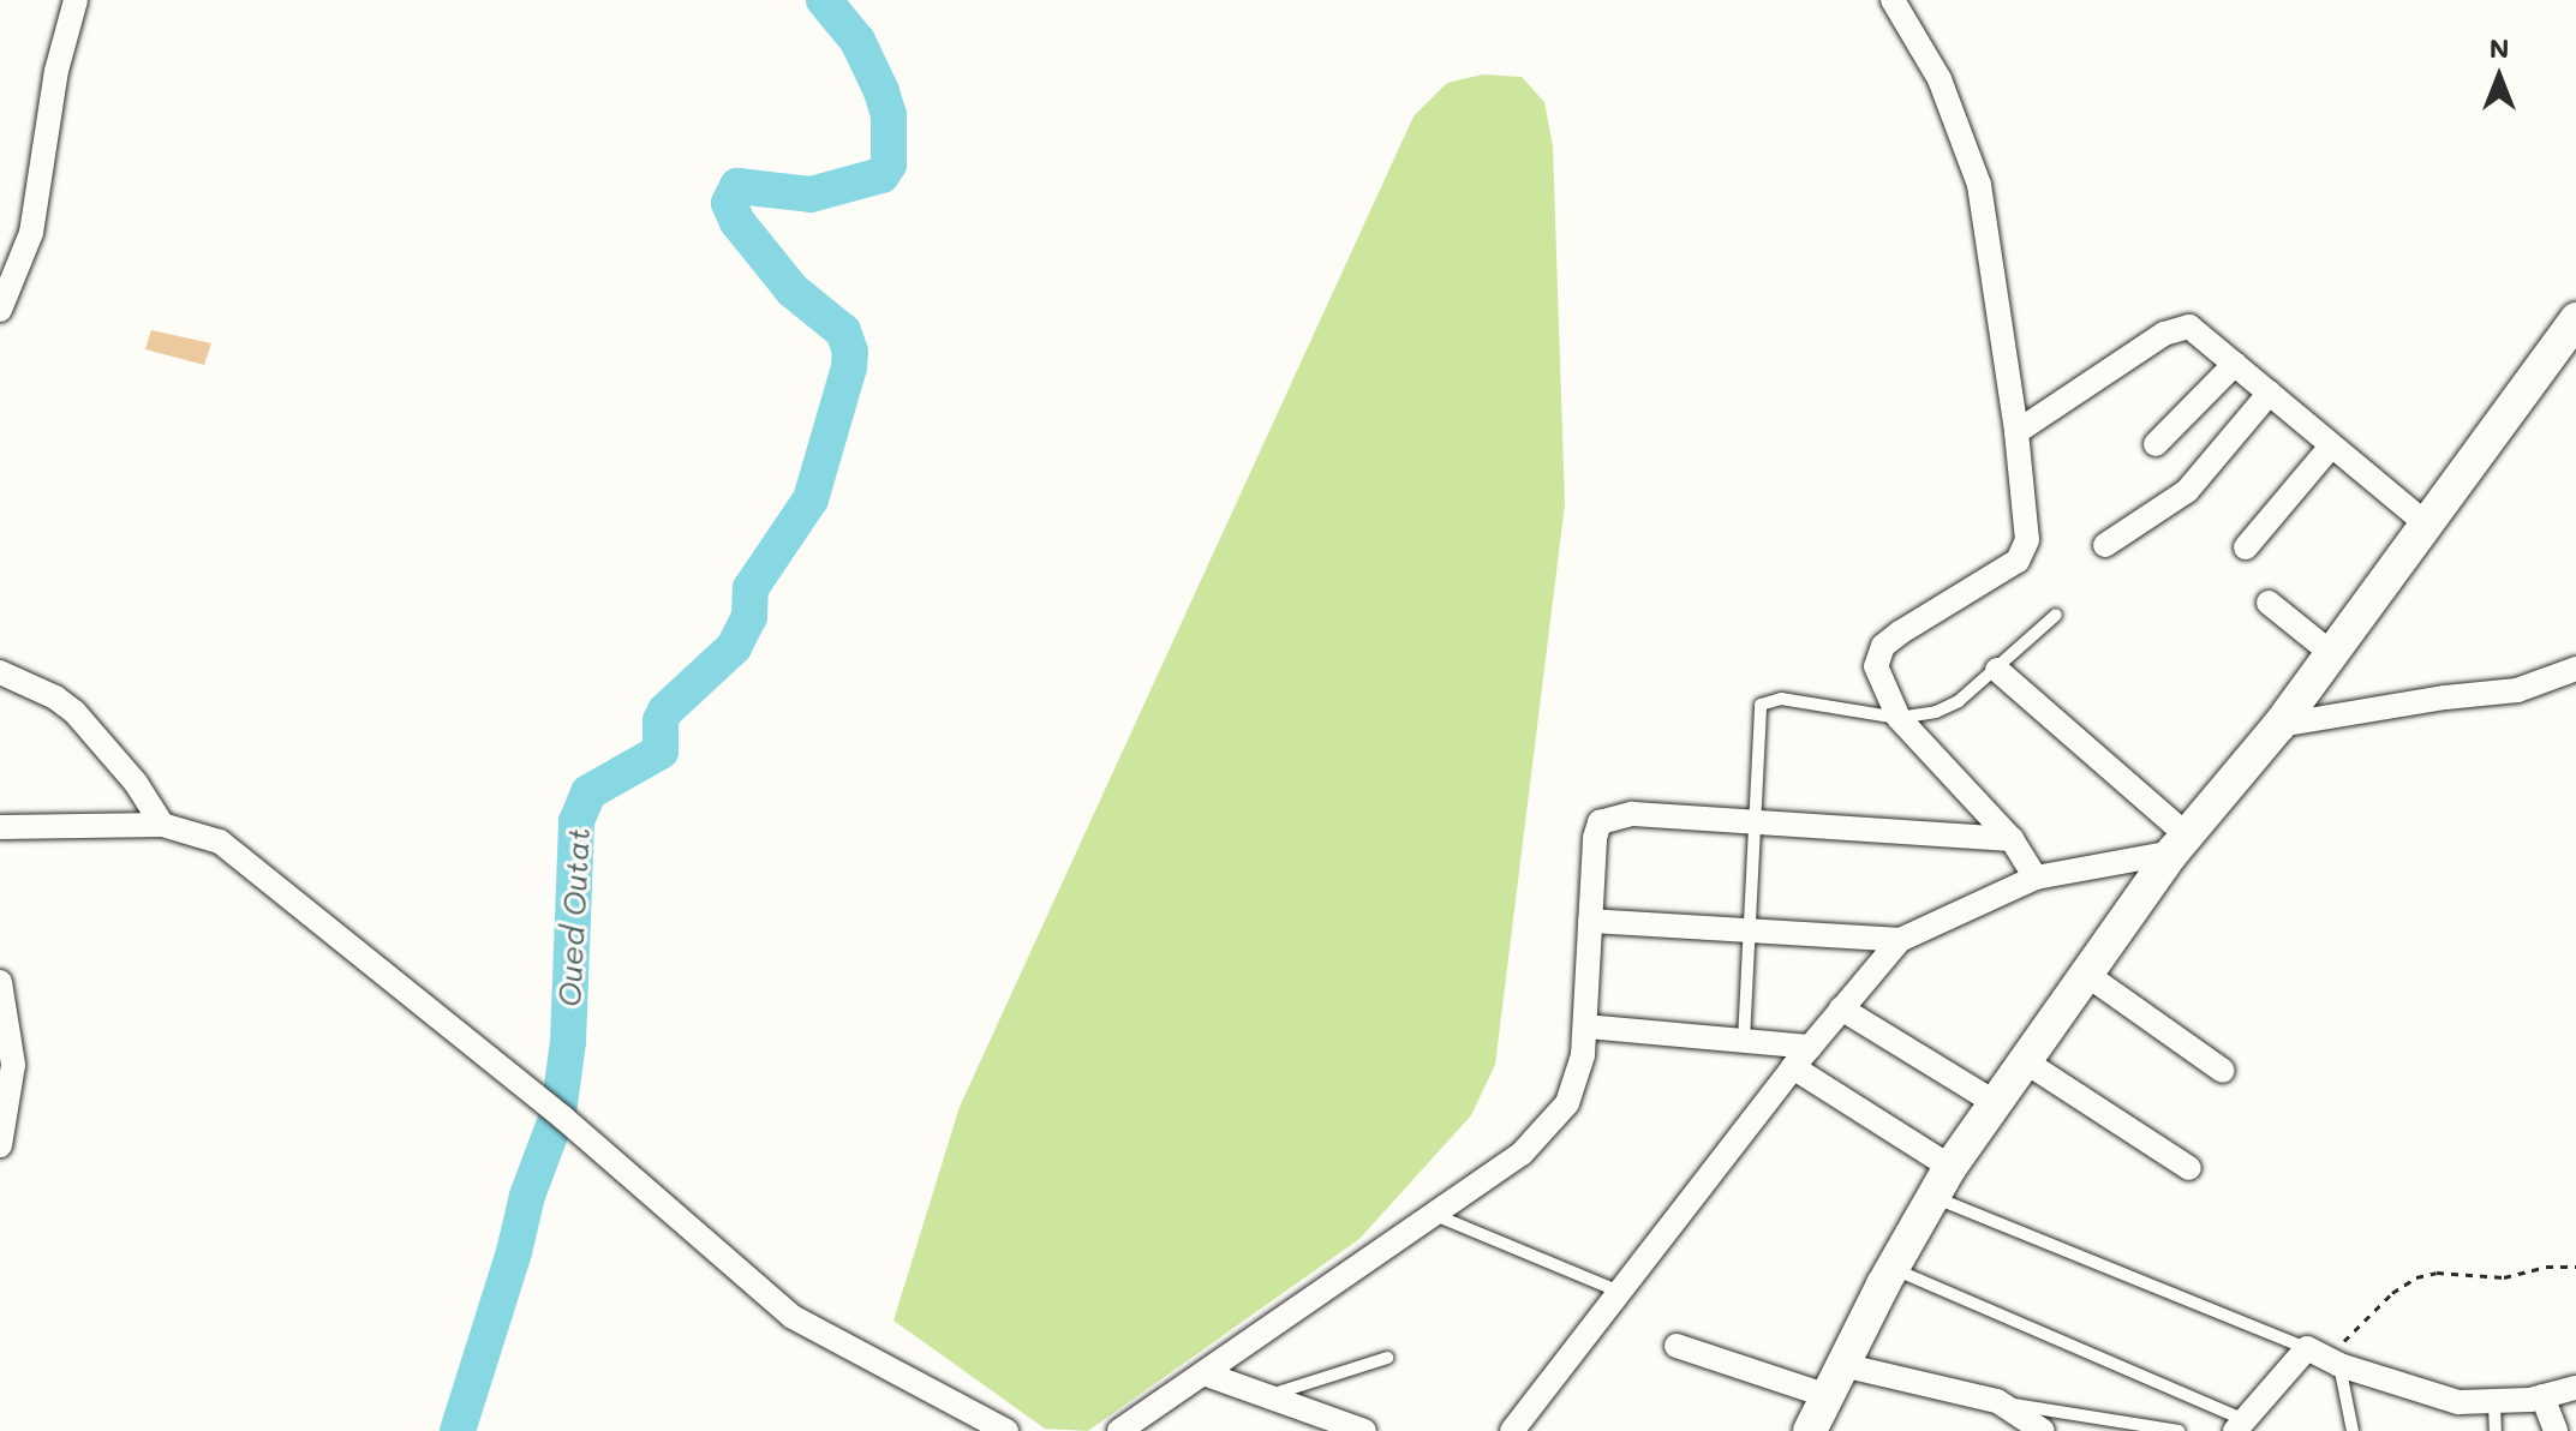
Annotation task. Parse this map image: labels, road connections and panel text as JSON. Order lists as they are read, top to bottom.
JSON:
{
  "water": ["Oued Outat"],
  "north": "top"
}
